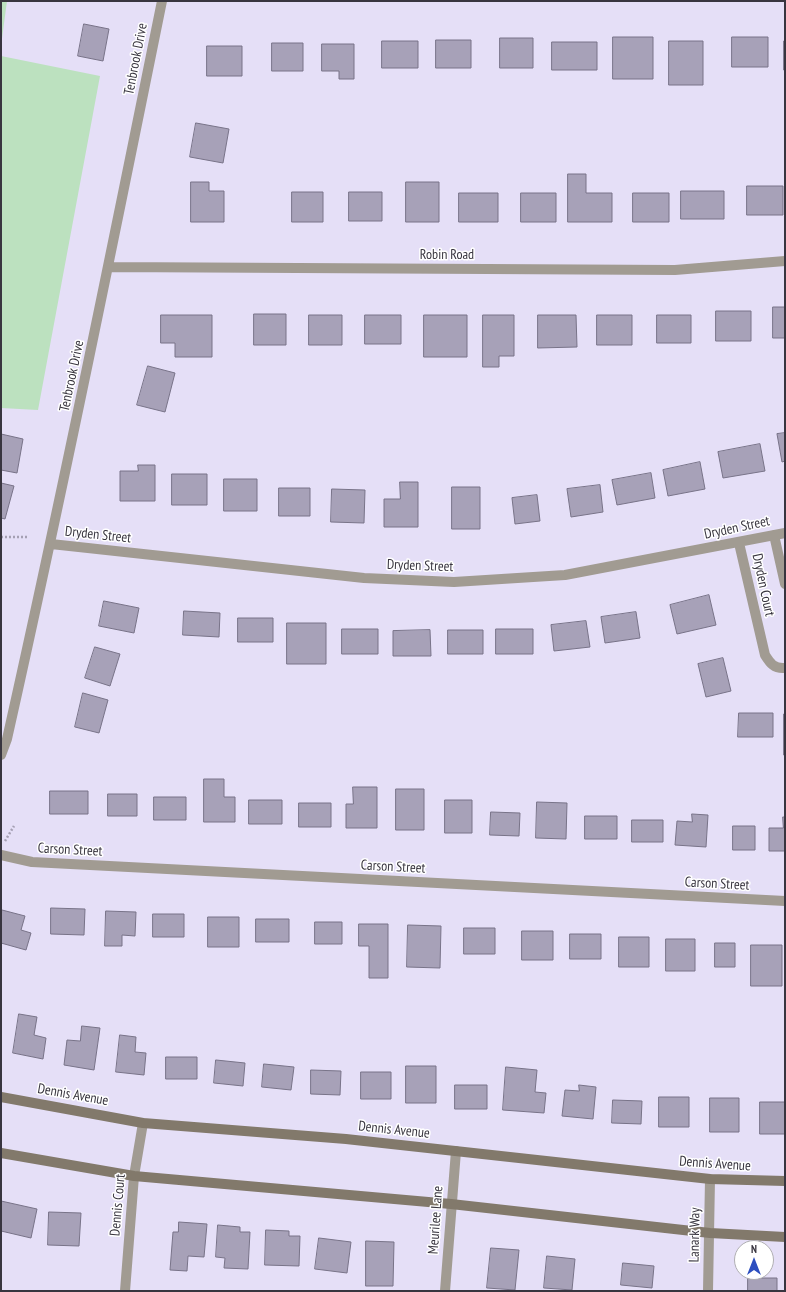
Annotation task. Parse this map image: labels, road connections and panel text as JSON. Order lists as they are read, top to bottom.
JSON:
{
  "streets": {
    "street": [
      "Tenbrook Drive",
      "Robin Road",
      "Dryden Street",
      "Dryden Court",
      "Carson Street",
      "Dennis Avenue",
      "Dennis Court",
      "Meurilee Lane",
      "Lanark Way"
    ]
  },
  "crossings": [
    ["Tenbrook Drive", "Robin Road"],
    ["Tenbrook Drive", "Dryden Street"],
    ["Dryden Street", "Dryden Court"],
    ["Dennis Avenue", "Dennis Court"],
    ["Dennis Avenue", "Meurilee Lane"],
    ["Dennis Avenue", "Lanark Way"]
  ],
  "north": "top"
}
